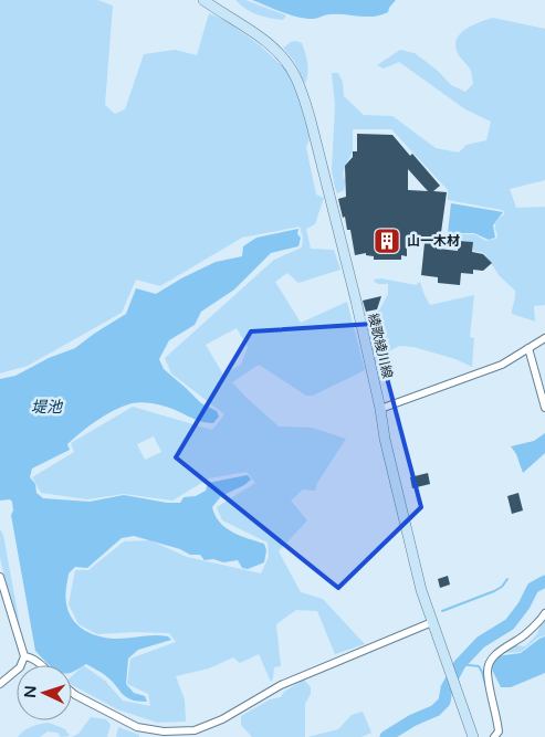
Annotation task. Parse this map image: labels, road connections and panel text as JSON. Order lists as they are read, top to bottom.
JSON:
{
  "streets": {
    "main road": ["綾歌綾川線"]
  },
  "water": ["堤池"],
  "places": {
    "building": ["山一木材"]
  },
  "north": "left"
}
